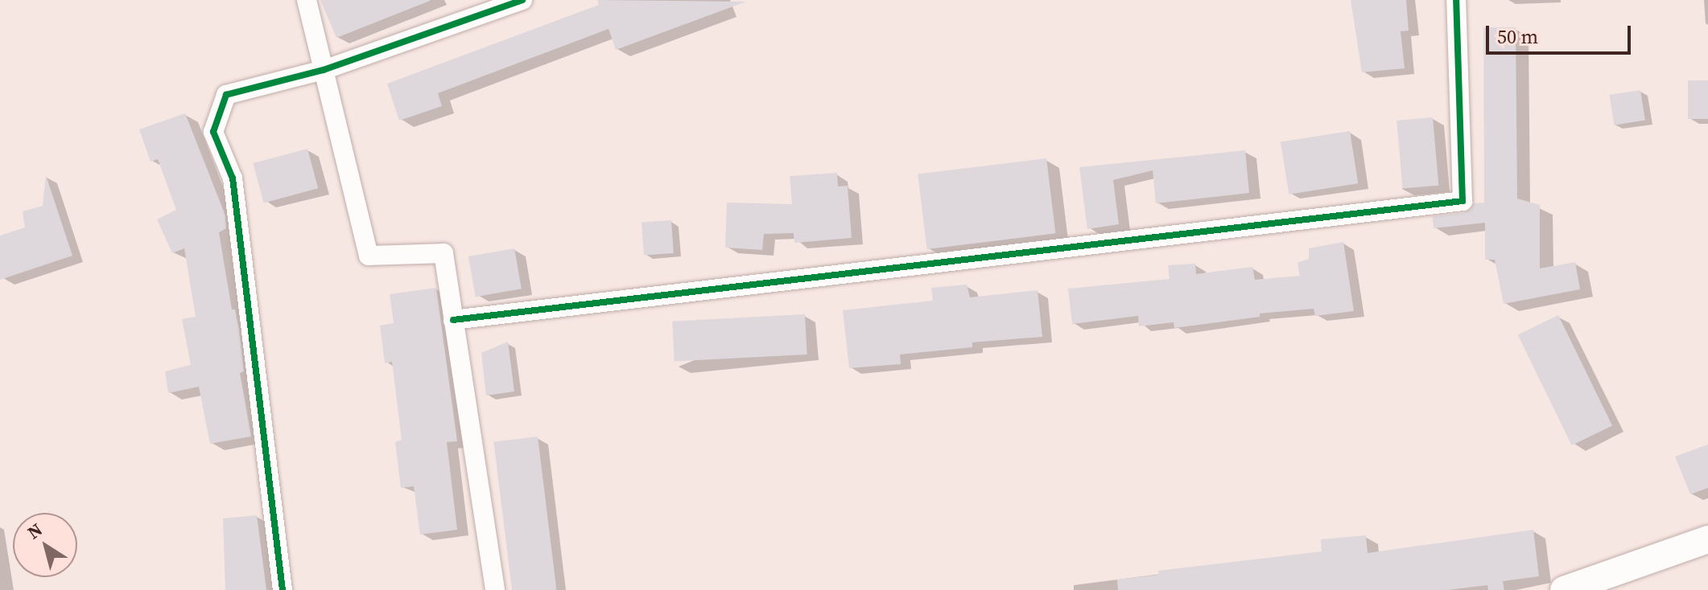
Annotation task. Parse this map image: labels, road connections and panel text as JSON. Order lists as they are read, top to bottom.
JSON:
{
  "scale_bar": "50 m",
  "north": "top left"
}
